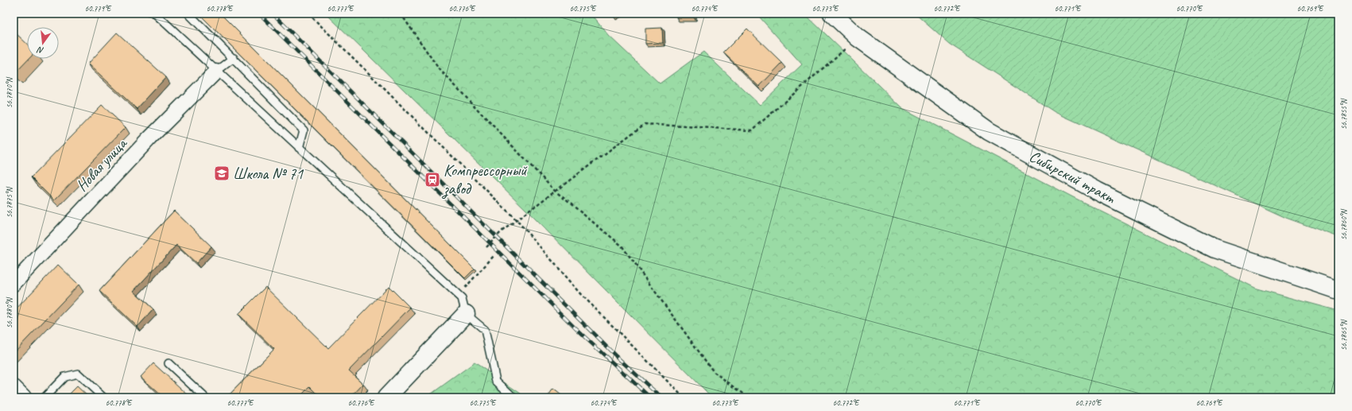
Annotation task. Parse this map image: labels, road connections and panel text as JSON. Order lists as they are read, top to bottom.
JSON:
{
  "streets": {
    "main road": ["Сибирский тракт"],
    "street": ["Новая улица"]
  },
  "places": {
    "school or university": ["Школа № 71"],
    "station": ["Компрессорный завод"]
  },
  "north": "bottom",
  "coordinates": [
    "60.779°E",
    "60.778°E",
    "60.777°E",
    "60.776°E",
    "60.775°E",
    "60.774°E",
    "60.773°E",
    "60.772°E",
    "60.771°E",
    "60.770°E",
    "60.769°E",
    "56.7870°N",
    "56.7855°N",
    "56.7875°N",
    "56.7860°N",
    "56.7880°N",
    "56.7865°N"
  ]
}
